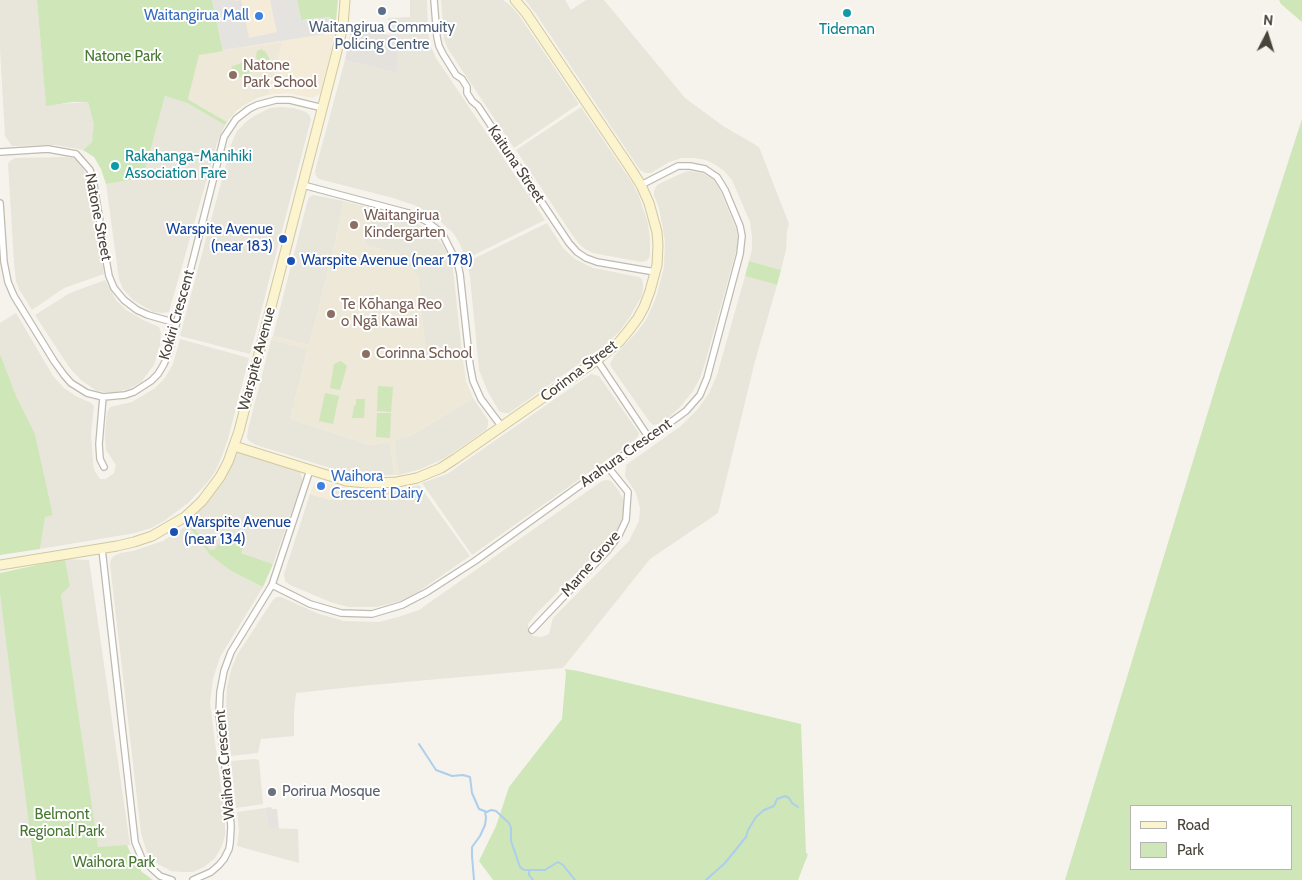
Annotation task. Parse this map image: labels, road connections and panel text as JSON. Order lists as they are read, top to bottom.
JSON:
{
  "streets": {
    "street": [
      "Kaituna Street",
      "Natone Street",
      "Kokiri Crescent",
      "Warspite Avenue",
      "Corinna Street",
      "Arahura Crescent",
      "Marne Grove",
      "Waihora Crescent"
    ]
  },
  "crossings": [
    ["Kaituna Street", "Corinna Street"],
    ["Natone Street", "Kokiri Crescent"],
    ["Kokiri Crescent", "Warspite Avenue"],
    ["Warspite Avenue", "Corinna Street"],
    ["Corinna Street", "Arahura Crescent"],
    ["Corinna Street", "Waihora Crescent"],
    ["Arahura Crescent", "Marne Grove"],
    ["Arahura Crescent", "Waihora Crescent"]
  ],
  "parks": ["Natone Park", "Belmont Regional Park", "Waihora Park"],
  "places": [
    "Waitangirua Commuity Policing Centre",
    "Tideman",
    "Waitangirua Mall",
    "Natone Park School",
    "Rakahanga-Manihiki Association Fare",
    "Waitangirua Kindergarten",
    "Warspite Avenue (near 183)",
    "Warspite Avenue (near 178)",
    "Te Kōhanga Reo o Ngā Kawai",
    "Corinna School",
    "Waihora Crescent Dairy",
    "Warspite Avenue (near 134)",
    "Porirua Mosque"
  ],
  "legend": ["Road", "Park"],
  "north": "top"
}
